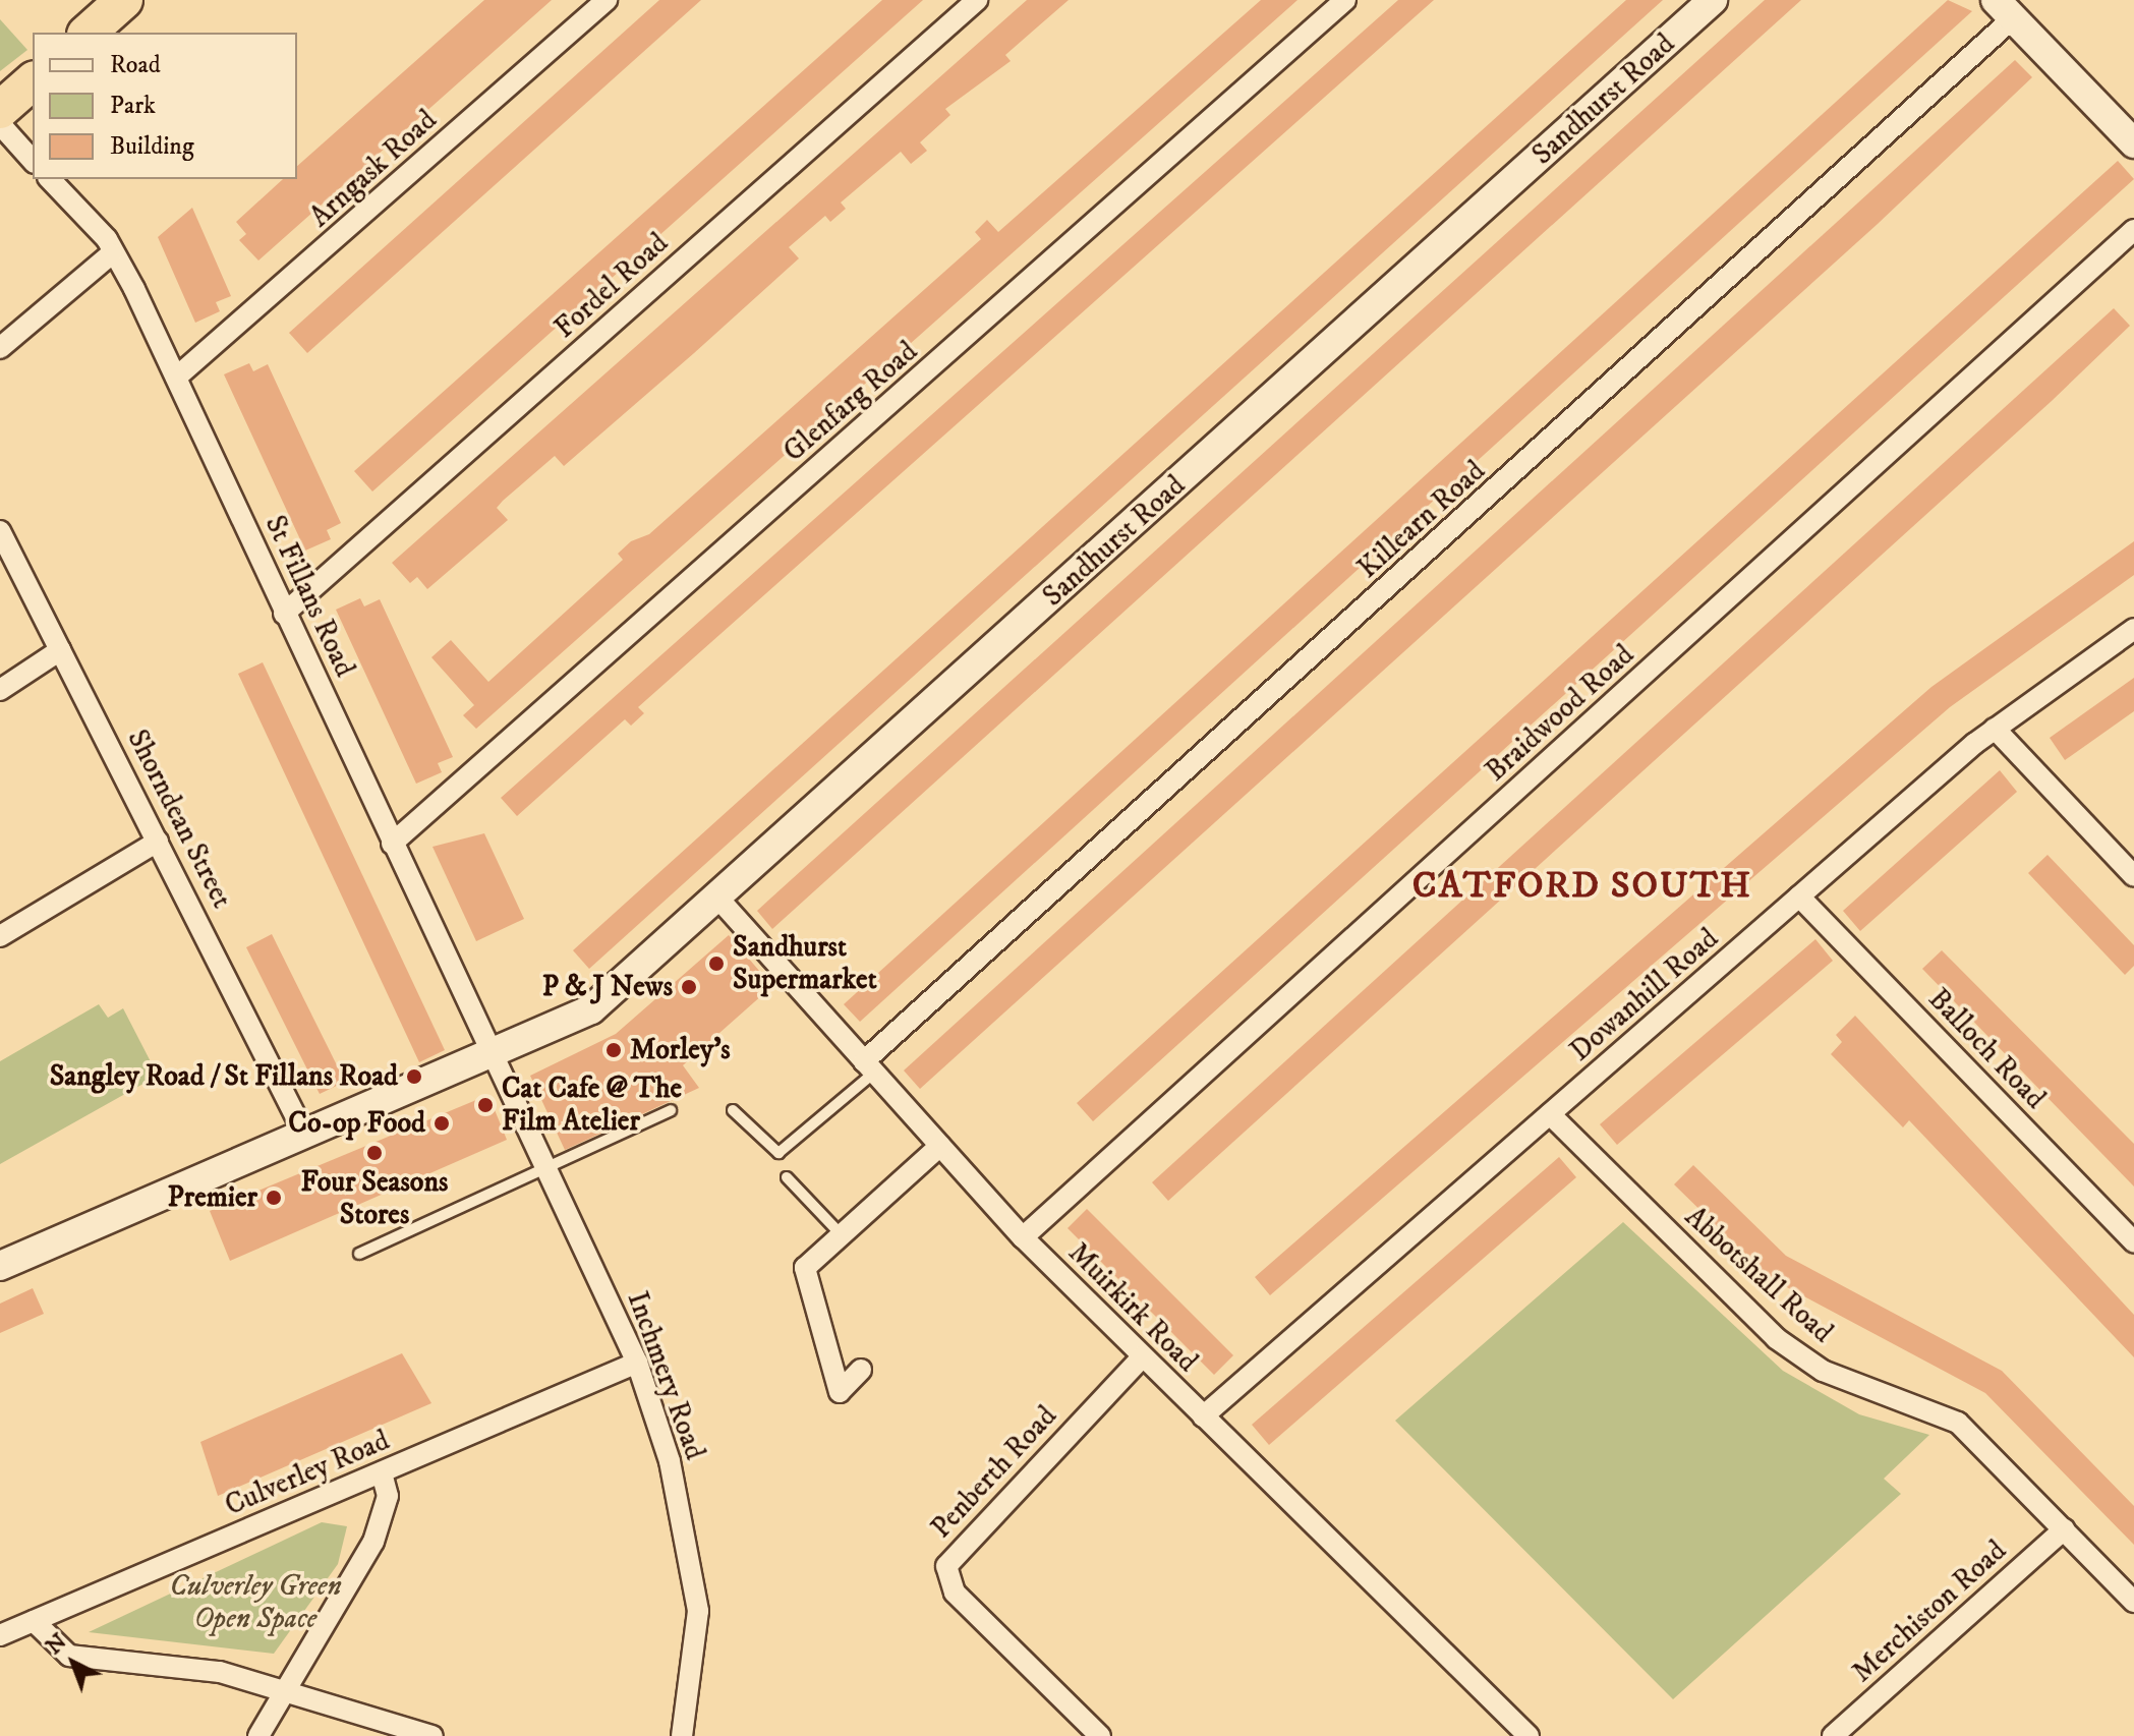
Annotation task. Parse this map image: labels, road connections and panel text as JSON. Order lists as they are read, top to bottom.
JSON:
{
  "streets": {
    "street": [
      "Sandhurst Road",
      "Arngask Road",
      "Fordel Road",
      "Glenfarg Road",
      "Killearn Road",
      "St Fillans Road",
      "Braidwood Road",
      "Shorndean Street",
      "Dowanhill Road",
      "Balloch Road",
      "Abbotshall Road",
      "Muirkirk Road",
      "Inchmery Road",
      "Penberth Road",
      "Culverley Road",
      "Merchiston Road"
    ]
  },
  "crossings": [
    ["Sandhurst Road", "St Fillans Road"],
    ["Sandhurst Road", "Shorndean Street"],
    ["Sandhurst Road", "Muirkirk Road"],
    ["Sandhurst Road", "Inchmery Road"],
    ["Arngask Road", "St Fillans Road"],
    ["Fordel Road", "St Fillans Road"],
    ["Glenfarg Road", "St Fillans Road"],
    ["Killearn Road", "Muirkirk Road"],
    ["St Fillans Road", "Inchmery Road"],
    ["Braidwood Road", "Muirkirk Road"],
    ["Dowanhill Road", "Balloch Road"],
    ["Dowanhill Road", "Abbotshall Road"],
    ["Dowanhill Road", "Muirkirk Road"],
    ["Abbotshall Road", "Merchiston Road"],
    ["Muirkirk Road", "Penberth Road"],
    ["Inchmery Road", "Culverley Road"]
  ],
  "districts": ["CATFORD SOUTH"],
  "parks": ["Culverley Green Open Space"],
  "places": [
    "Sandhurst Supermarket",
    "P & J News",
    "Morley's",
    "Sangley Road / St Fillans Road",
    "Cat Cafe @ The Film Atelier",
    "Co-op Food",
    "Four Seasons Stores",
    "Premier"
  ],
  "legend": ["Road", "Park", "Building"],
  "north": "top left"
}
